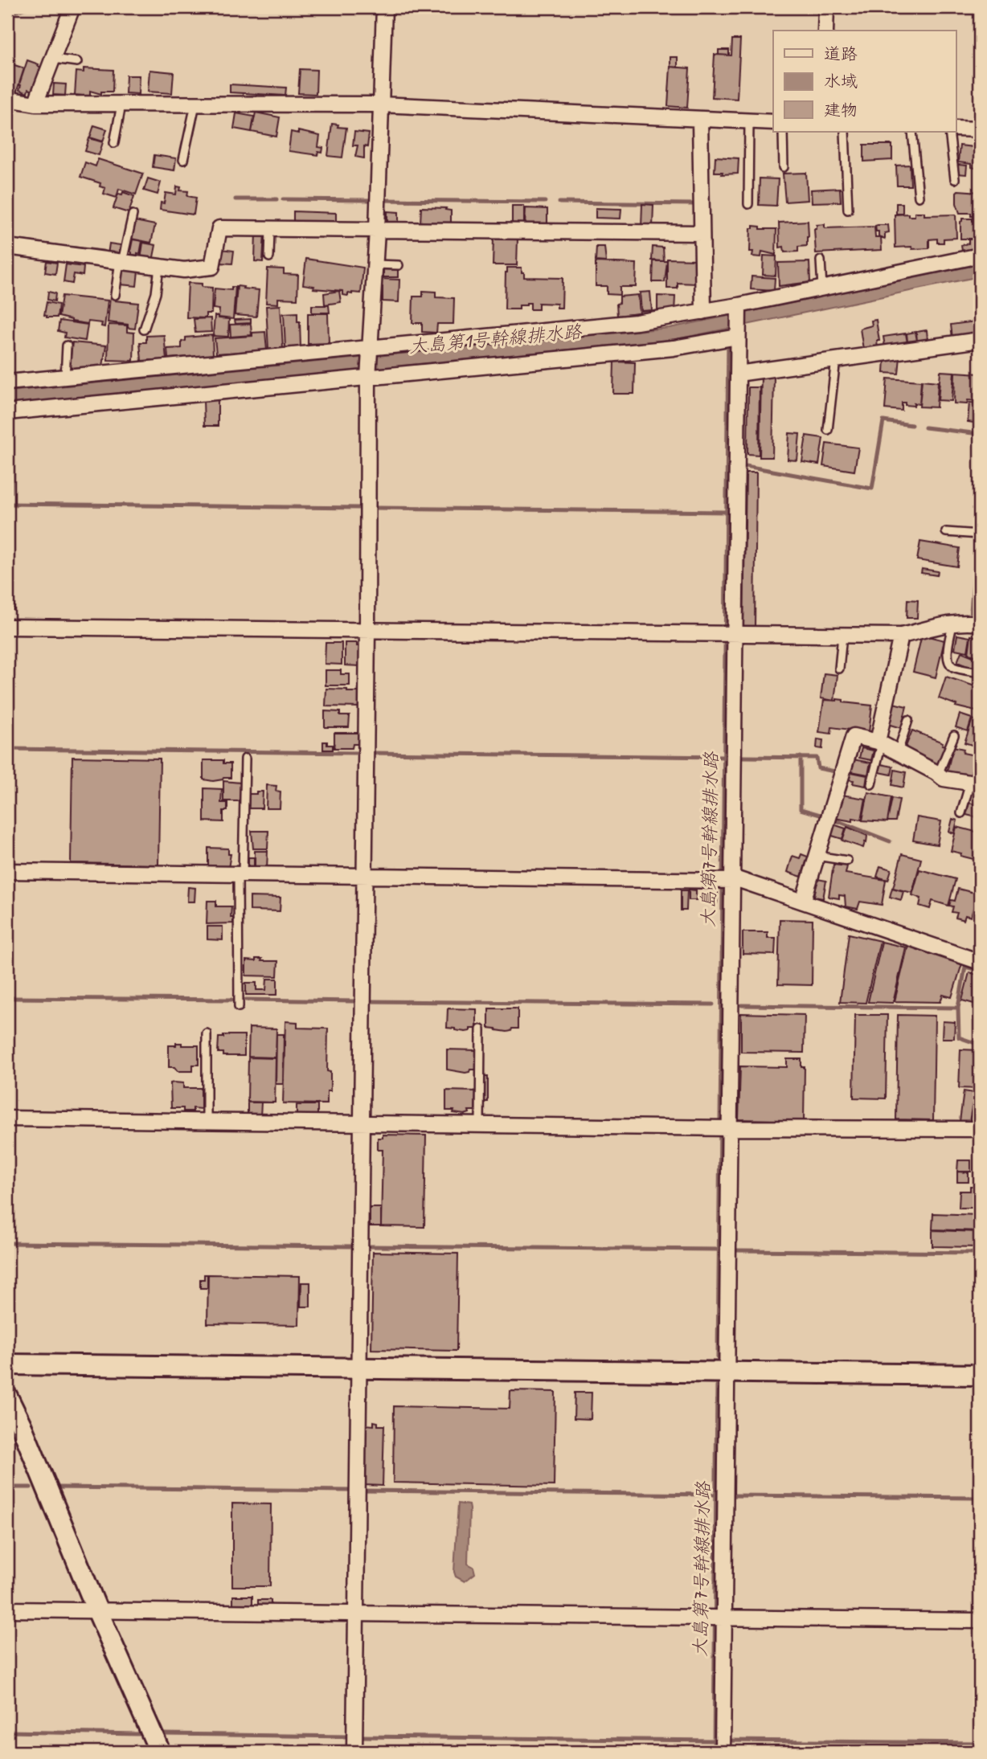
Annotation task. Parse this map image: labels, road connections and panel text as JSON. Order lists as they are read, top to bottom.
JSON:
{
  "water": ["大島第1号幹線排水路", "大島第7号幹線排水路"],
  "legend": ["道路", "水域", "建物"]
}
